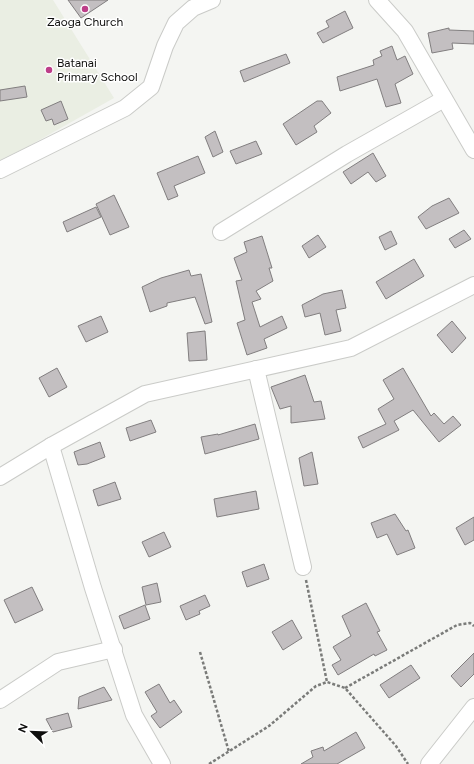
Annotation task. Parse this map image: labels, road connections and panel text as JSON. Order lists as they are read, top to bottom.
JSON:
{
  "places": ["Zaoga Church", "Batanai Primary School"],
  "north": "top left"
}
